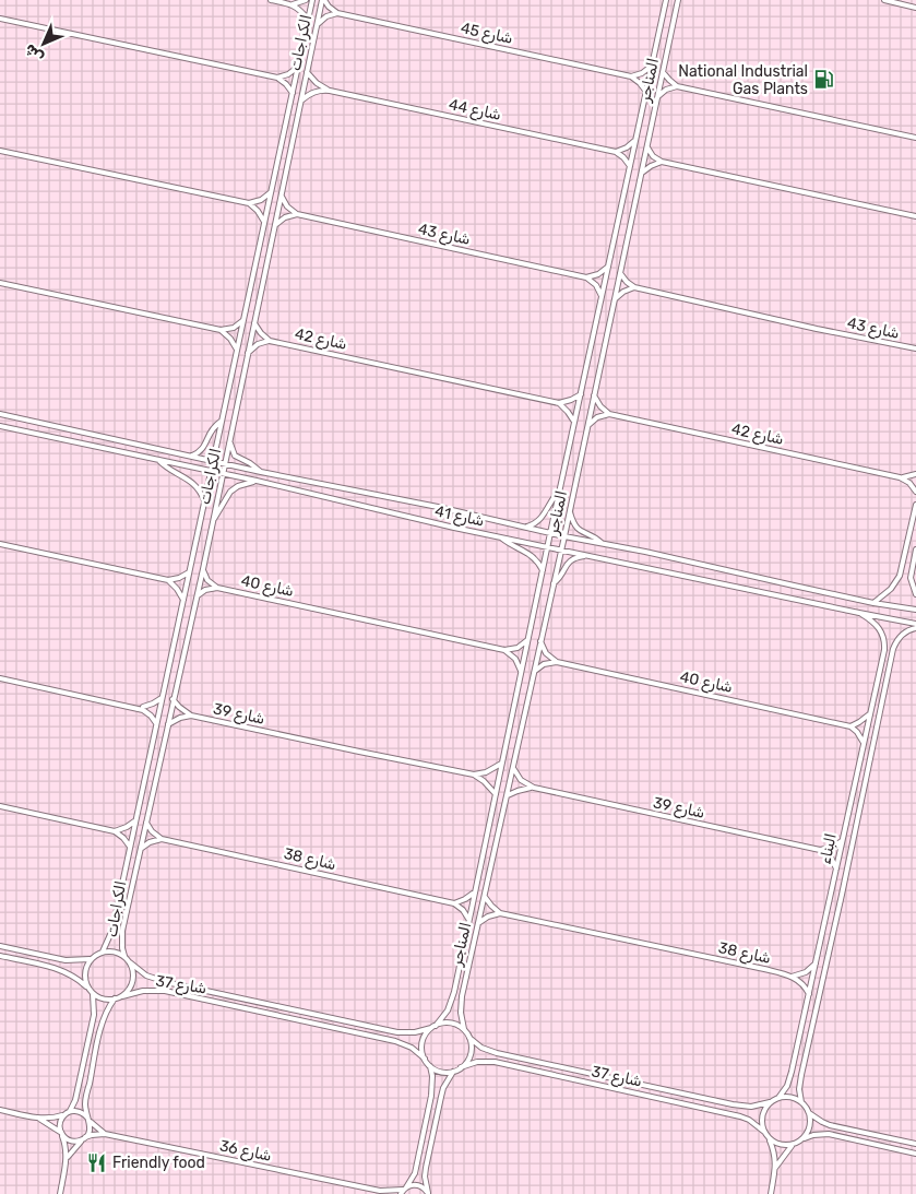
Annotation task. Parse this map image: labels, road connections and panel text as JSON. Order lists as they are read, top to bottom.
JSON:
{
  "streets": {
    "street": [
      "شارع 45",
      "الكراجات",
      "المناجر",
      "شارع 44",
      "شارع 43",
      "شارع 42",
      "شارع 41",
      "شارع 40",
      "شارع 39",
      "البناء",
      "شارع 38",
      "شارع 37",
      "شارع 36"
    ]
  },
  "crossings": [
    ["الكراجات", "شارع 44"],
    ["الكراجات", "شارع 41"],
    ["الكراجات", "شارع 39"],
    ["الكراجات", "شارع 37"],
    ["المناجر", "شارع 41"],
    ["المناجر", "شارع 39"],
    ["المناجر", "شارع 37"],
    ["شارع 41", "البناء"],
    ["البناء", "شارع 38"],
    ["البناء", "شارع 37"]
  ],
  "places": {
    "fuel station": ["National Industrial Gas Plants"],
    "restaurant": ["Friendly food"]
  },
  "north": "bottom left"
}
